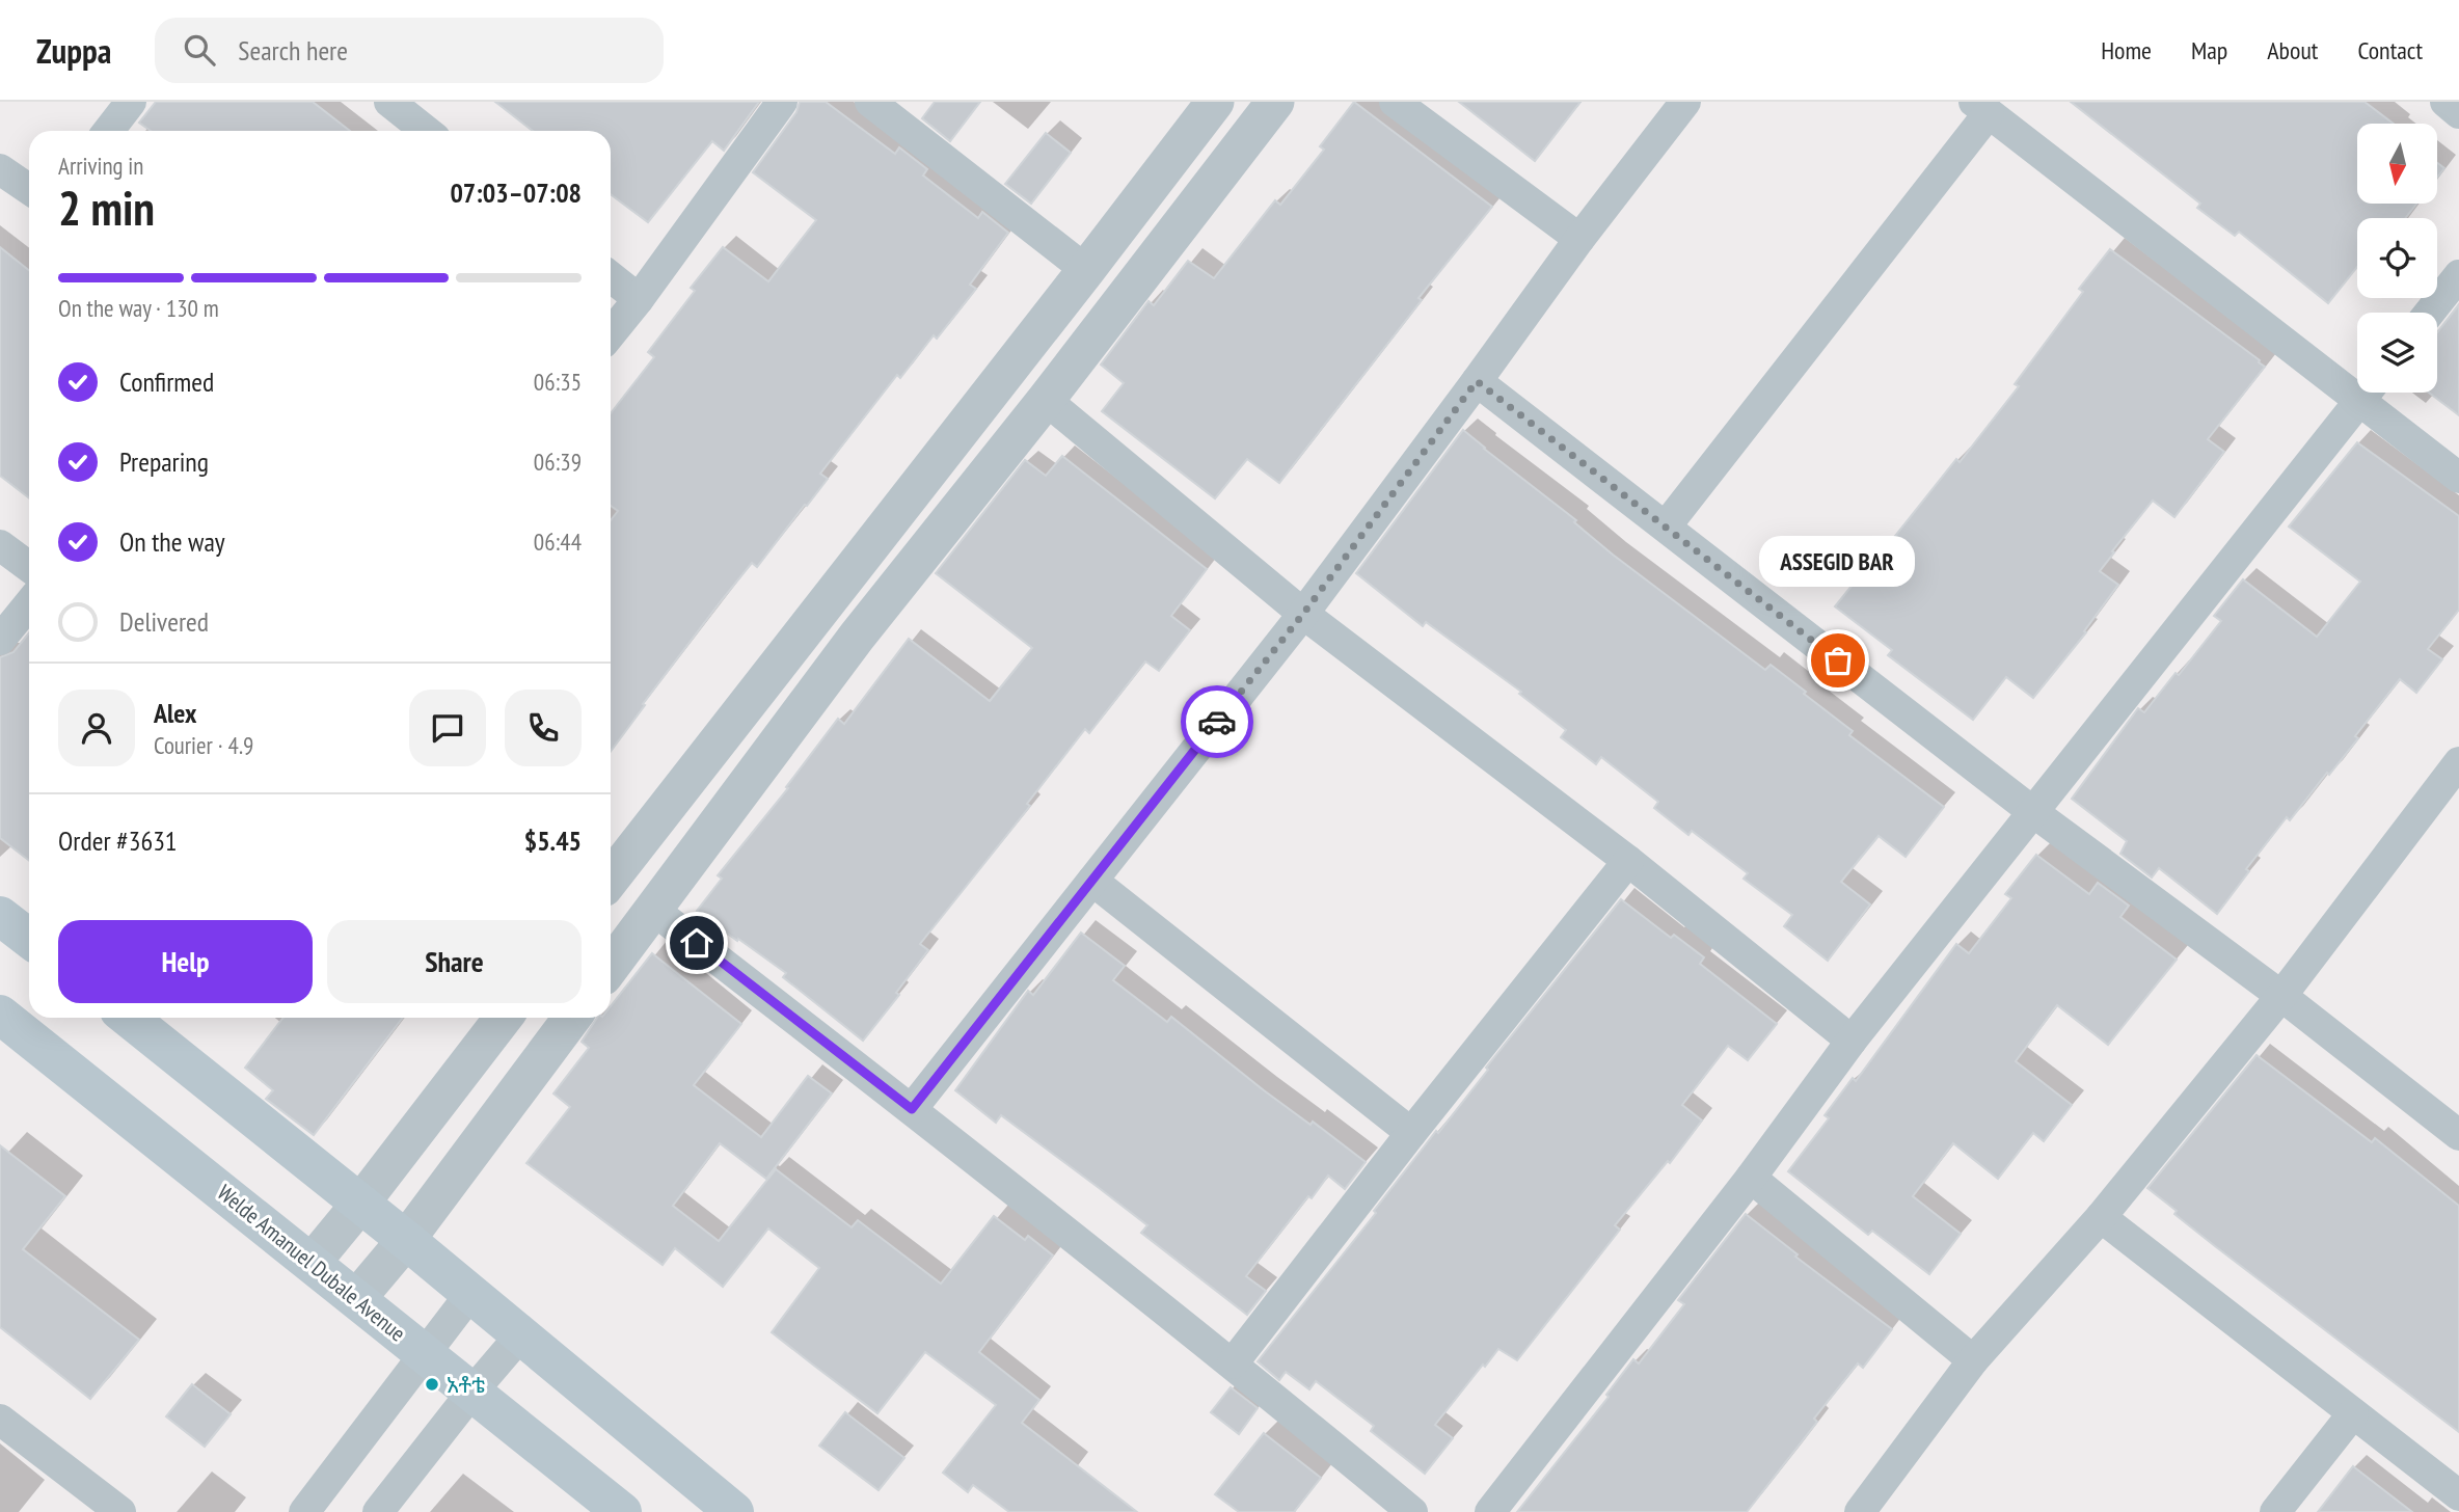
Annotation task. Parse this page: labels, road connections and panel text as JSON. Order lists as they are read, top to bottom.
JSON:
{
  "streets": {
    "main road": ["Welde Amanuel Dubale Avenue"]
  },
  "places": ["ASSEGID BAR", "አቶቴ"],
  "north": "bottom",
  "page": {
    "header": "Zuppa",
    "search": "Search here",
    "nav": [
      "Home",
      "Map",
      "About",
      "Contact"
    ],
    "heading": ["2 min", "Arriving in", "07:03–07:08"],
    "panel": [
      "Alex",
      "Courier · 4.9",
      "Order #3631",
      "$5.45"
    ],
    "bar": "On the way · 130 m",
    "list": [
      ["Confirmed", "06:35"],
      ["Preparing", "06:39"],
      ["On the way", "06:44"],
      "Delivered"
    ],
    "bubble": "ASSEGID BAR",
    "buttons": ["Help", "Share"]
  }
}
